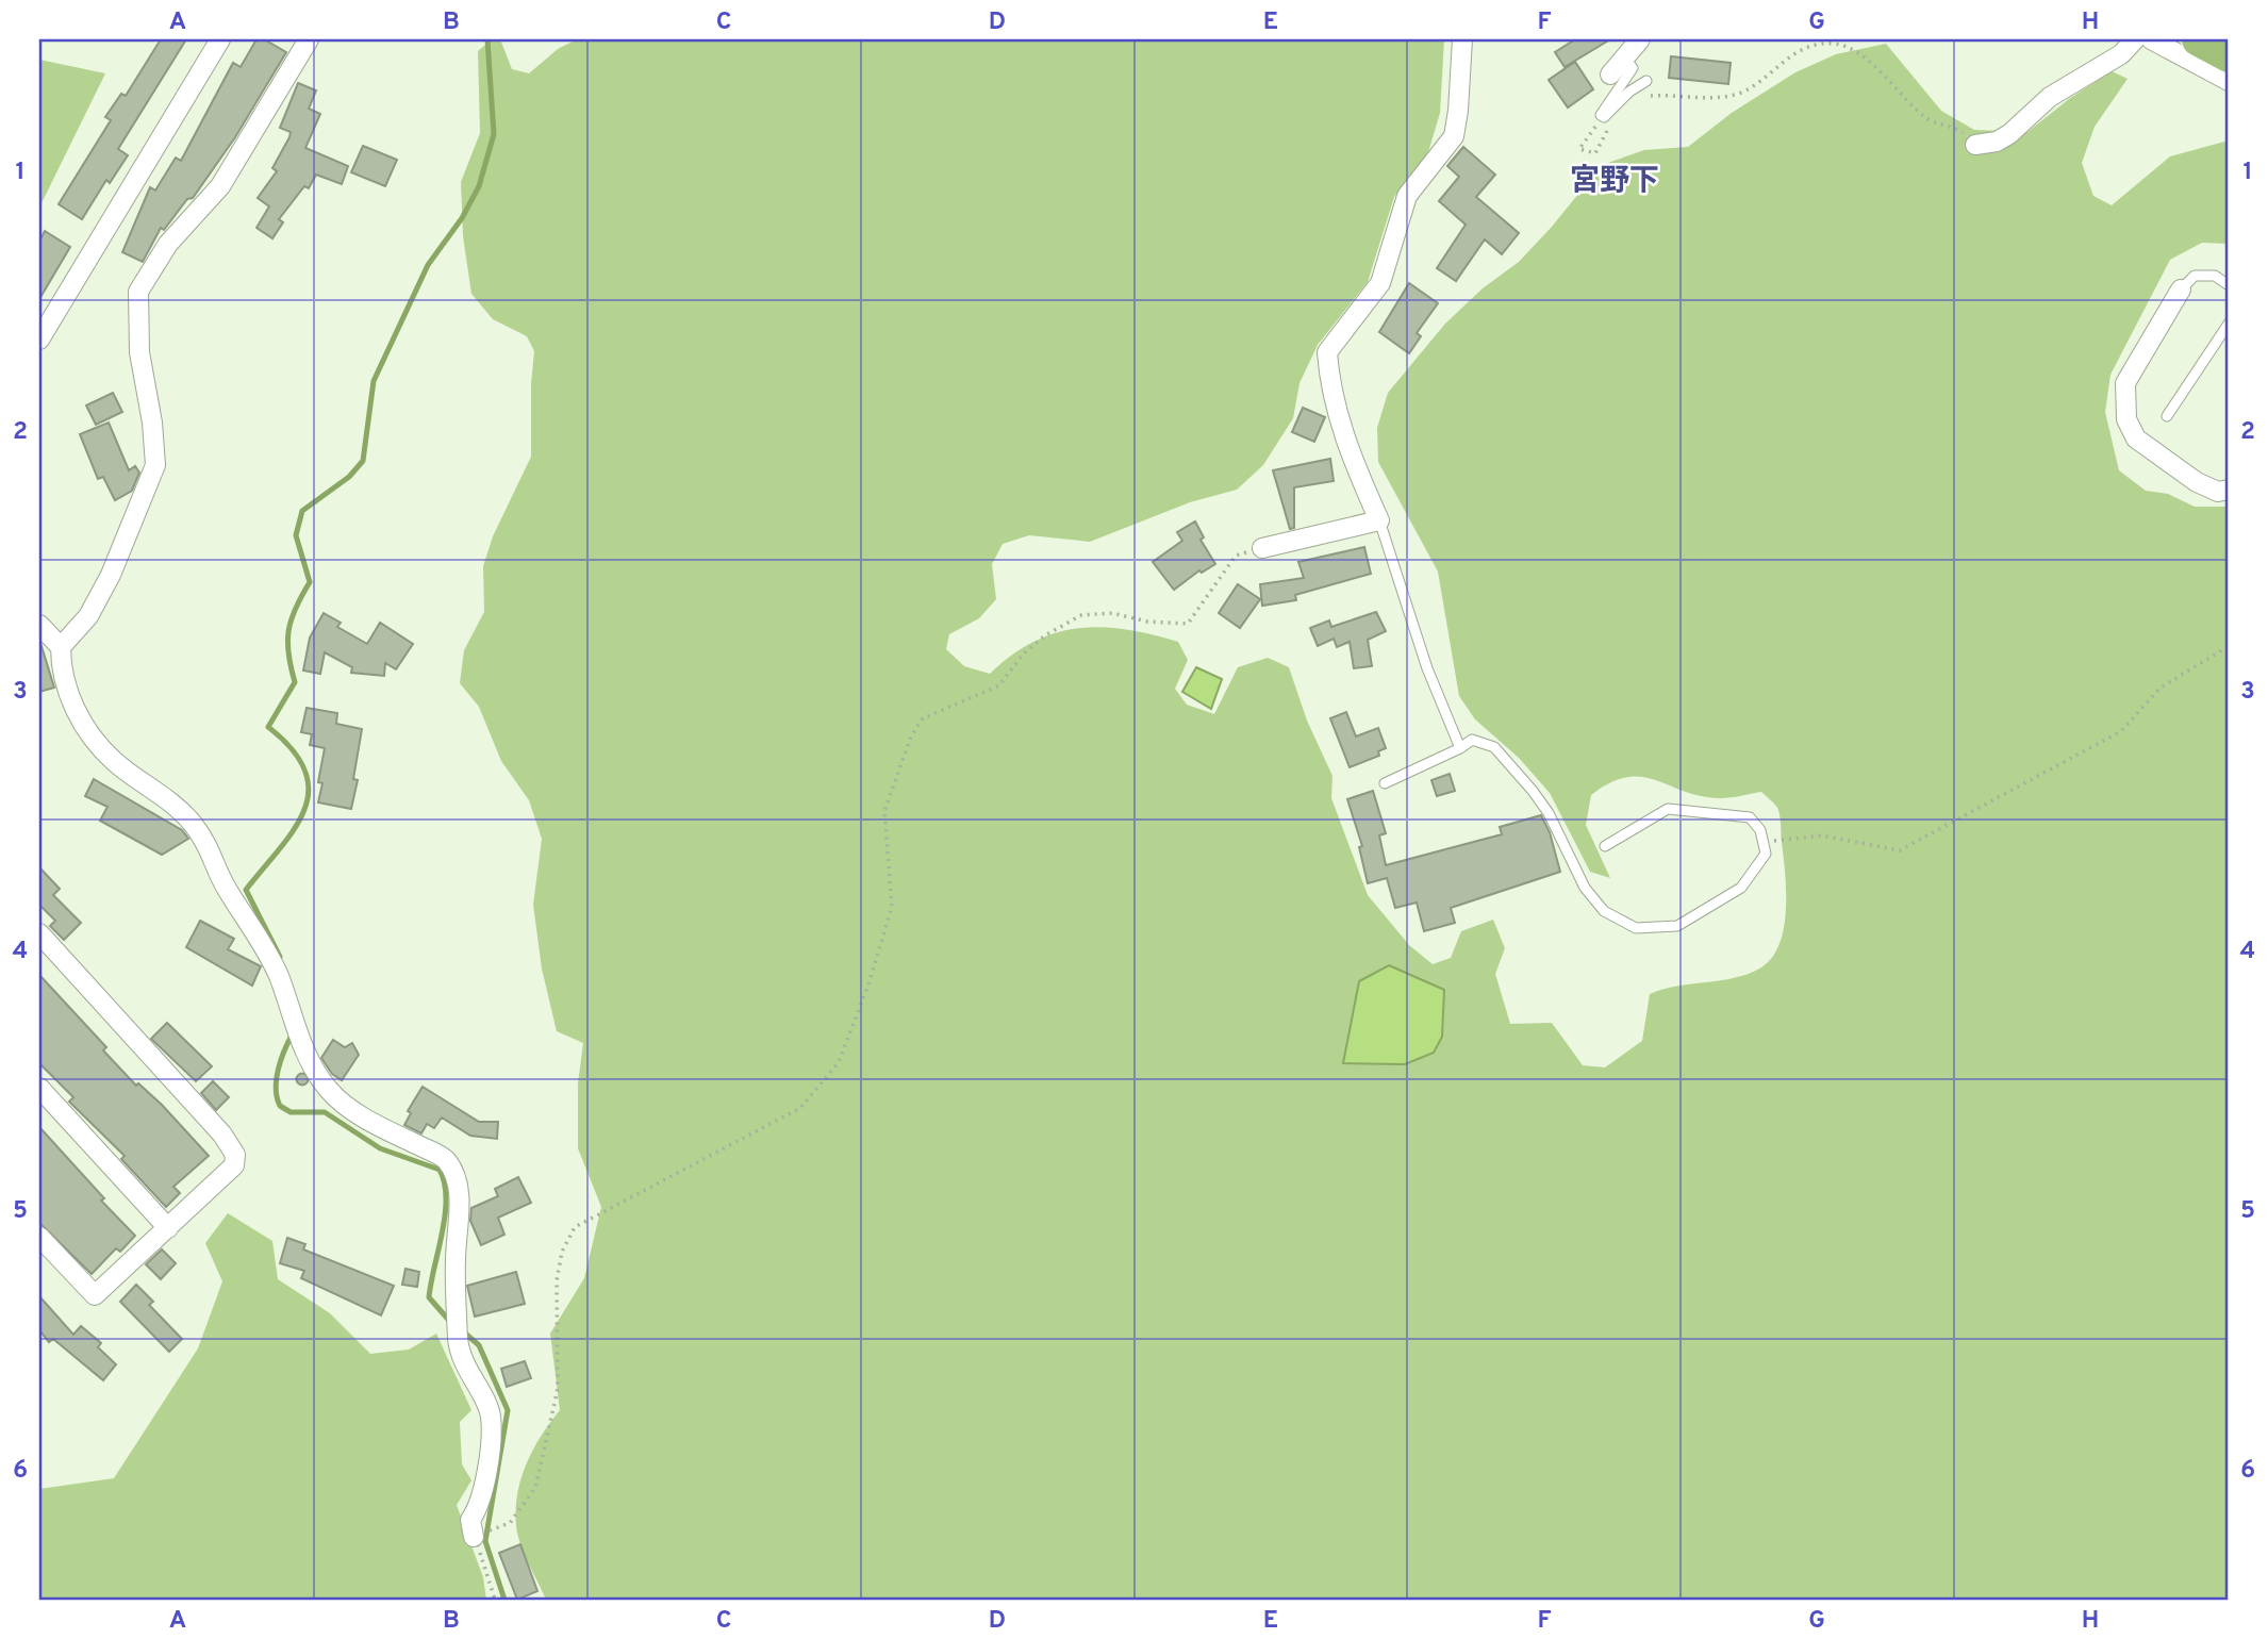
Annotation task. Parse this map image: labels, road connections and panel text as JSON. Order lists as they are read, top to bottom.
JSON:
{
  "districts": ["宮野下"],
  "grid": {
    "columns": [
      "A",
      "B",
      "C",
      "D",
      "E",
      "F",
      "G",
      "H"
    ],
    "rows": [
      "1",
      "2",
      "3",
      "4",
      "5",
      "6"
    ]
  }
}
